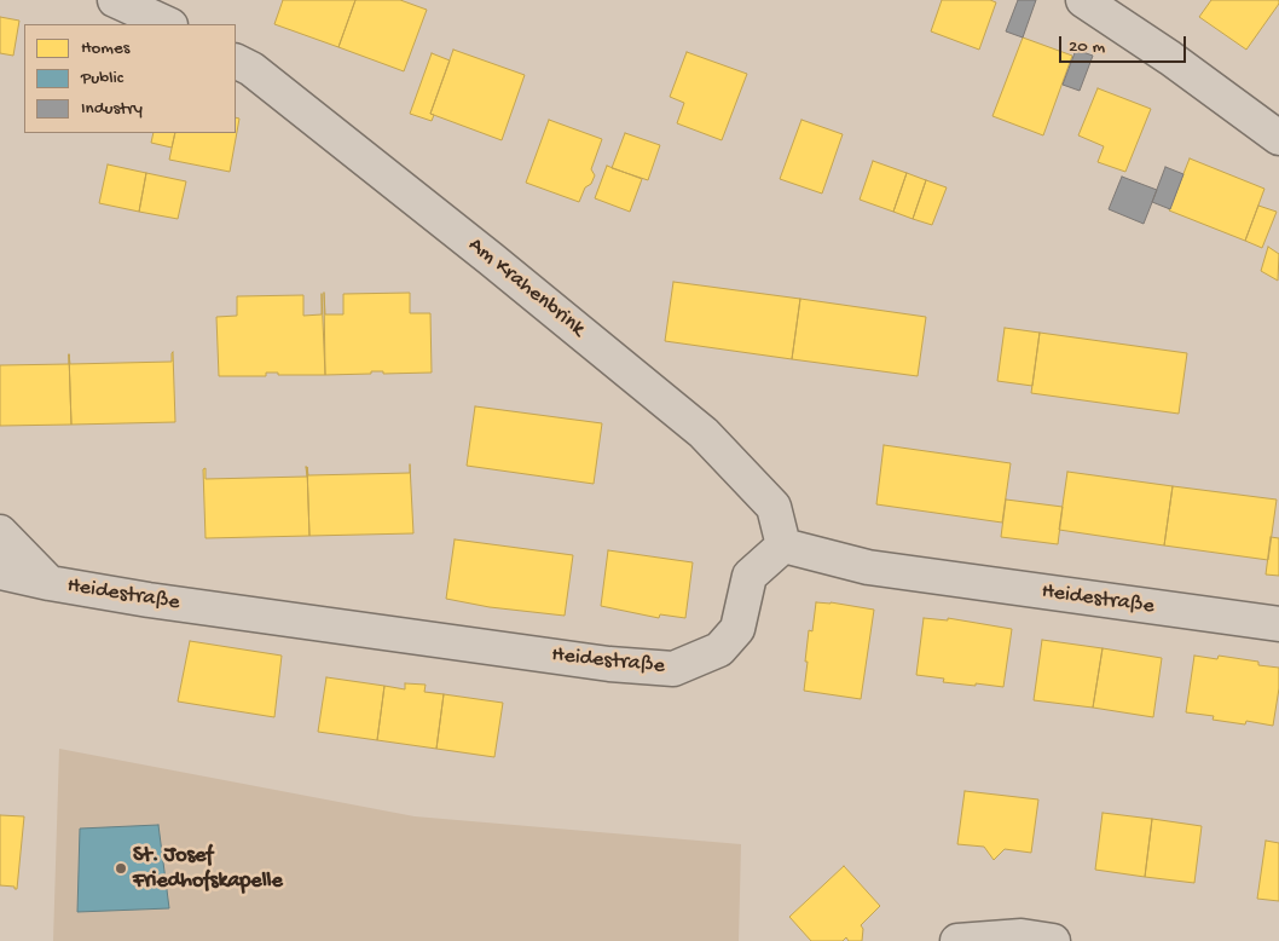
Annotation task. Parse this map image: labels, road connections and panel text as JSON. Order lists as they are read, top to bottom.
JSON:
{
  "streets": {
    "street": ["Am Krahenbrink", "Heidestraße"]
  },
  "crossings": [
    ["Am Krahenbrink", "Heidestraße"]
  ],
  "places": ["St. Josef Friedhofskapelle"],
  "legend": ["Homes", "Public", "Industry"],
  "scale_bar": "20 m"
}
